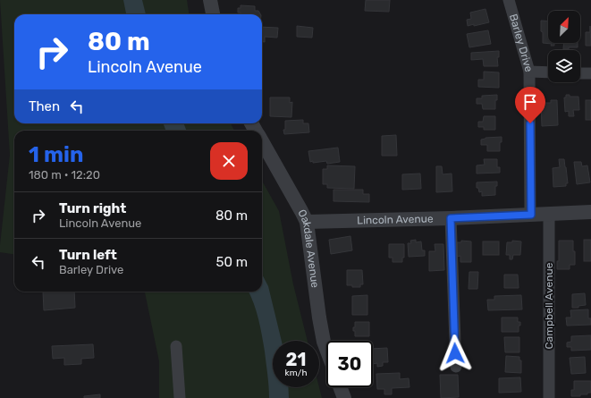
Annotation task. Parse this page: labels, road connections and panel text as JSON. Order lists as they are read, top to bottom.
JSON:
{
  "streets": {
    "street": [
      "Barley Drive",
      "Lincoln Avenue",
      "Oakdale Avenue",
      "Campbell Avenue"
    ]
  },
  "crossings": [
    ["Barley Drive", "Lincoln Avenue"],
    ["Lincoln Avenue", "Oakdale Avenue"],
    ["Lincoln Avenue", "Campbell Avenue"]
  ],
  "north": "top right",
  "page": {
    "turn": ["80 m", "Lincoln Avenue"],
    "then": "Then",
    "heading": ["1 min", "180 m · 12:20"],
    "list": [
      {
        "name": "Turn right",
        "note": "Lincoln Avenue",
        "value": "80 m"
      },
      {
        "name": "Turn left",
        "note": "Barley Drive",
        "value": "50 m"
      }
    ],
    "speed": "21 km/h",
    "limit": "30"
  }
}
